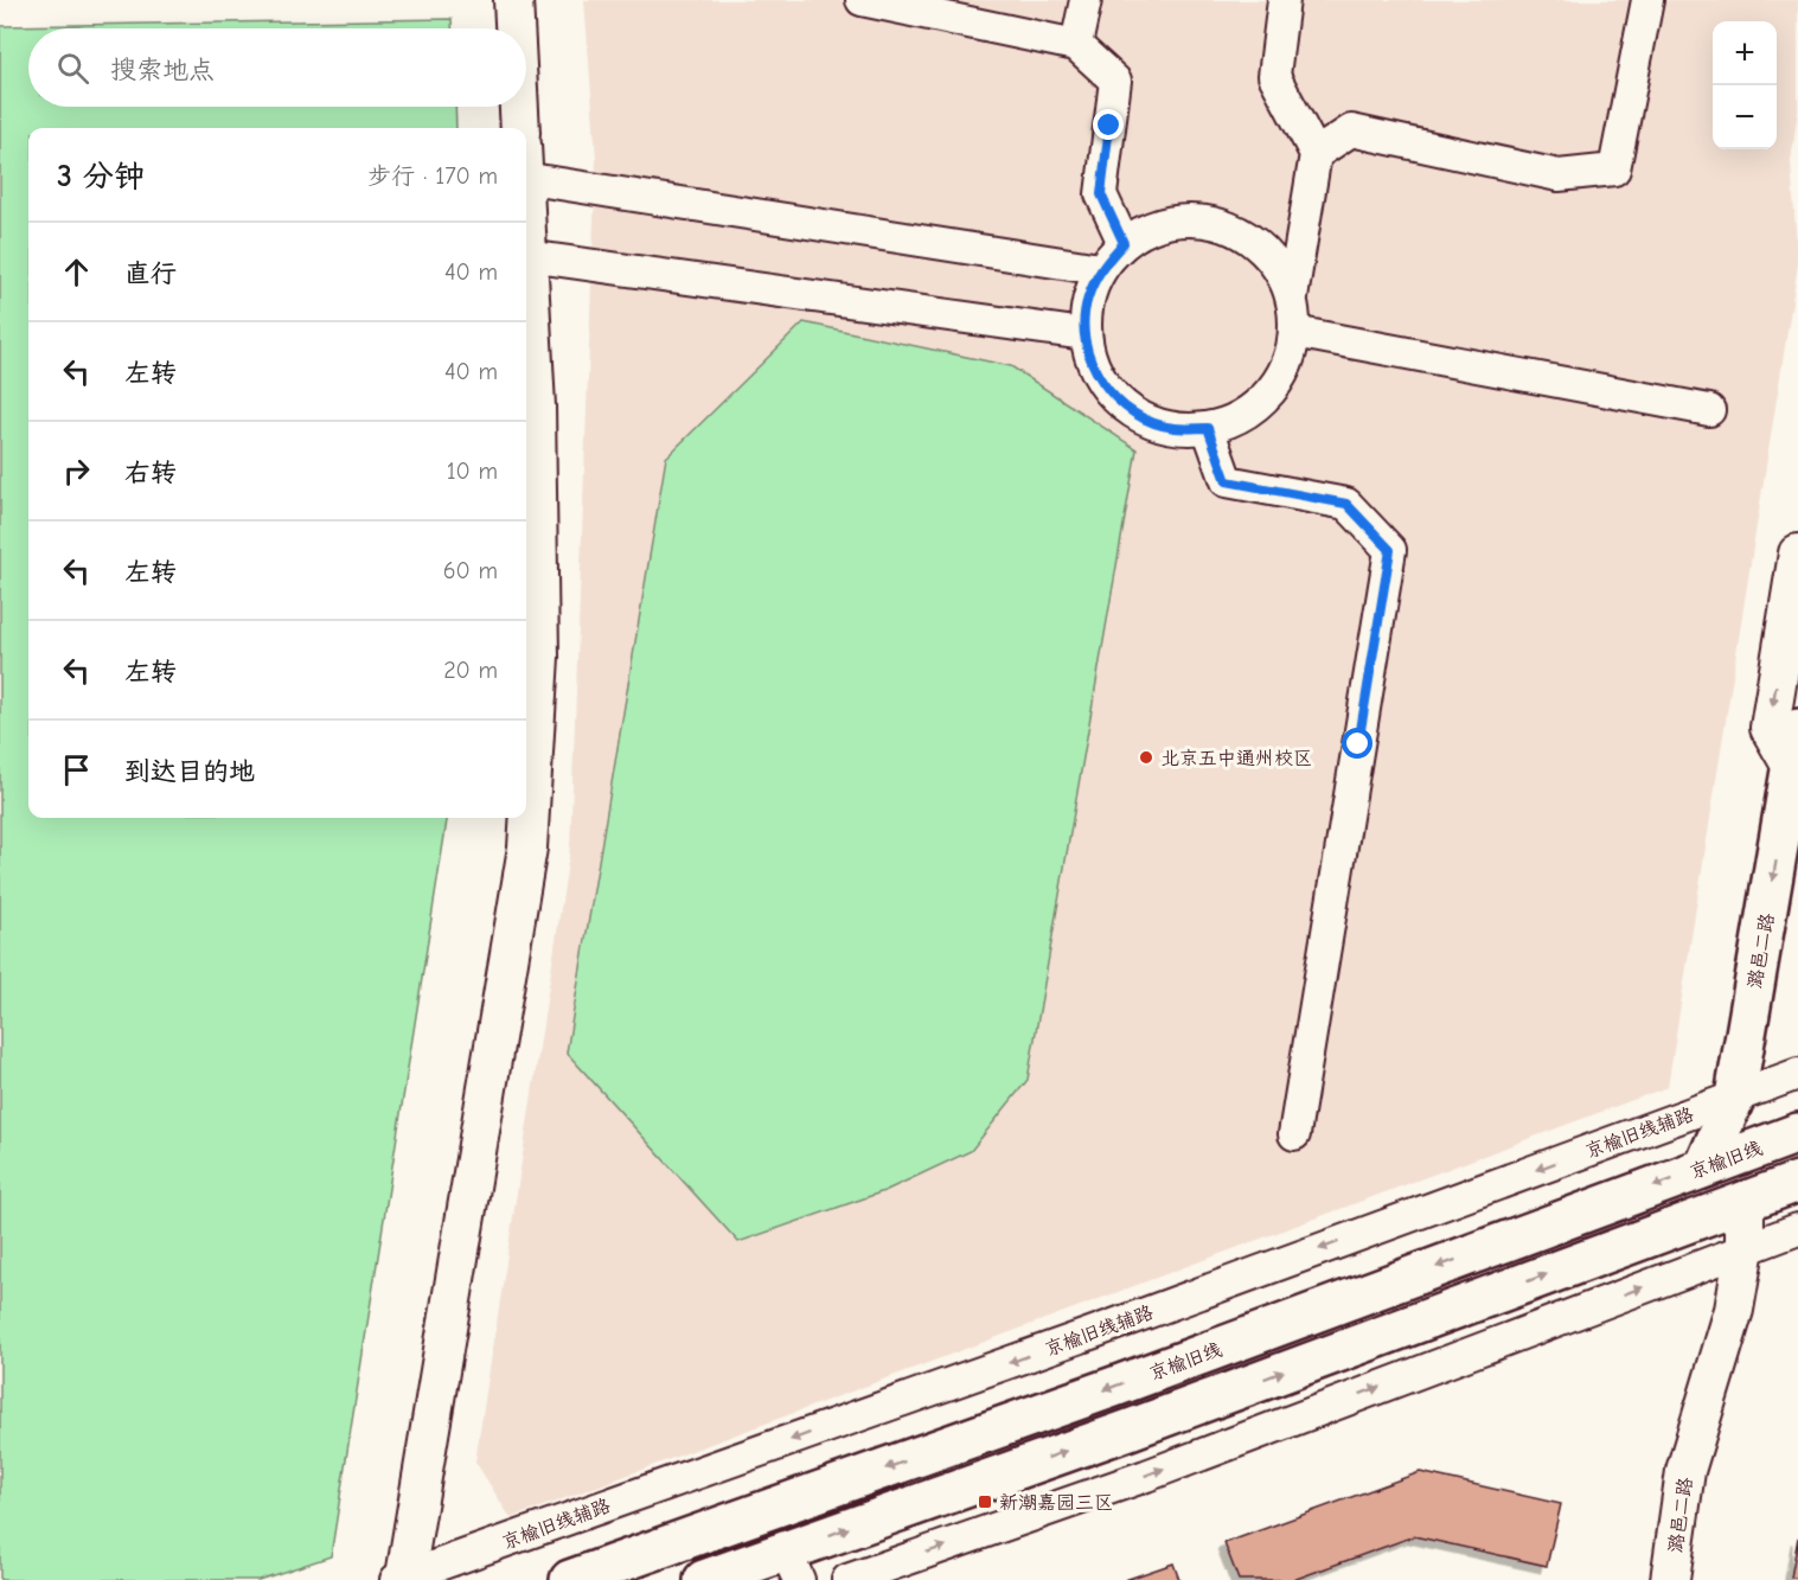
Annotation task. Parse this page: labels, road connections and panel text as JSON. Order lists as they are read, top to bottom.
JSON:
{
  "streets": {
    "main road": ["潞邑二路", "京榆旧线"],
    "street": ["京榆旧线辅路"]
  },
  "crossings": [
    ["潞邑二路", "京榆旧线辅路"],
    ["潞邑二路", "京榆旧线"]
  ],
  "one_way": ["潞邑二路"],
  "places": {
    "other": ["北京五中通州校区"],
    "transit": ["新潮嘉园三区"]
  },
  "page": {
    "map_buttons": ["+", "−"],
    "search": "搜索地点",
    "heading": ["3 分钟", "步行 · 170 m"],
    "list": [
      ["直行", "40 m"],
      ["左转", "40 m"],
      ["右转", "10 m"],
      ["左转", "60 m"],
      ["左转", "20 m"],
      "到达目的地"
    ]
  }
}
